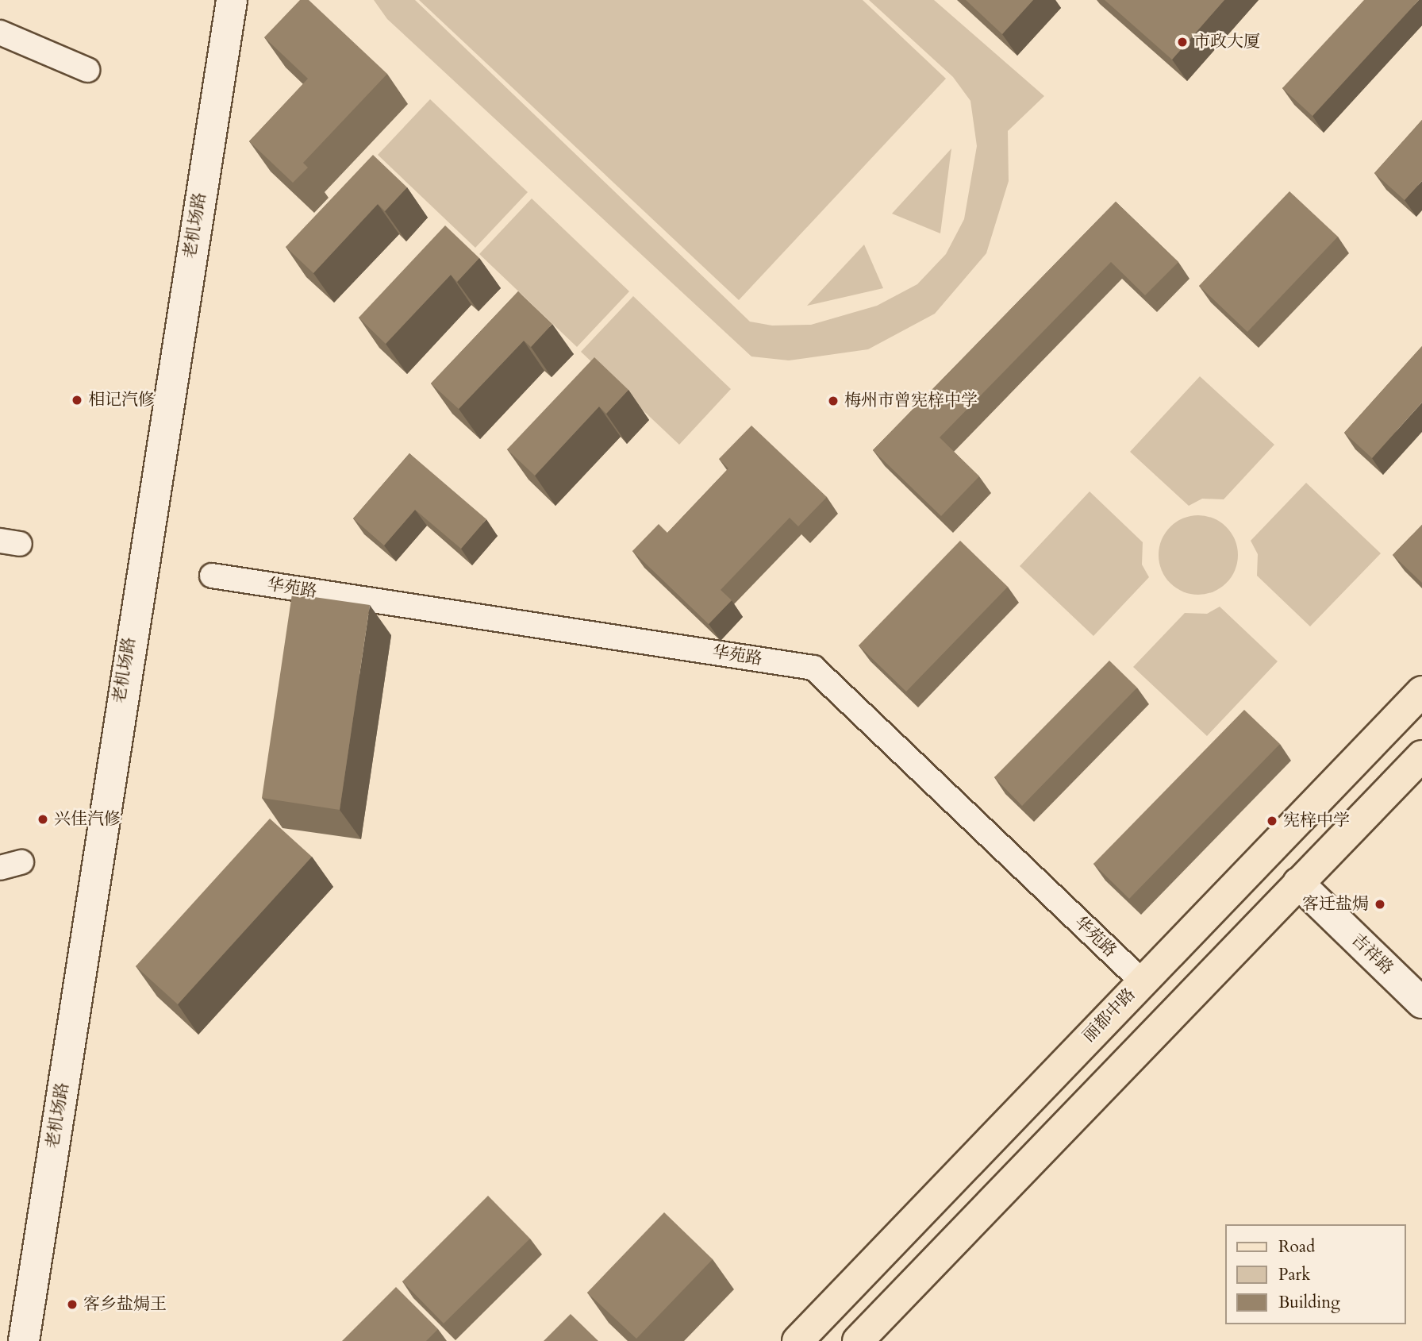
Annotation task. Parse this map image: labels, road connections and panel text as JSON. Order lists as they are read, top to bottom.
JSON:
{
  "streets": {
    "main road": ["丽都中路"],
    "street": ["老机场路", "华苑路", "吉祥路"]
  },
  "crossings": [
    ["华苑路", "丽都中路"]
  ],
  "places": [
    "市政大厦",
    "相记汽修",
    "梅州市曾宪梓中学",
    "兴佳汽修",
    "宪梓中学",
    "客迁盐焗",
    "客乡盐焗王"
  ],
  "legend": ["Road", "Park", "Building"]
}
